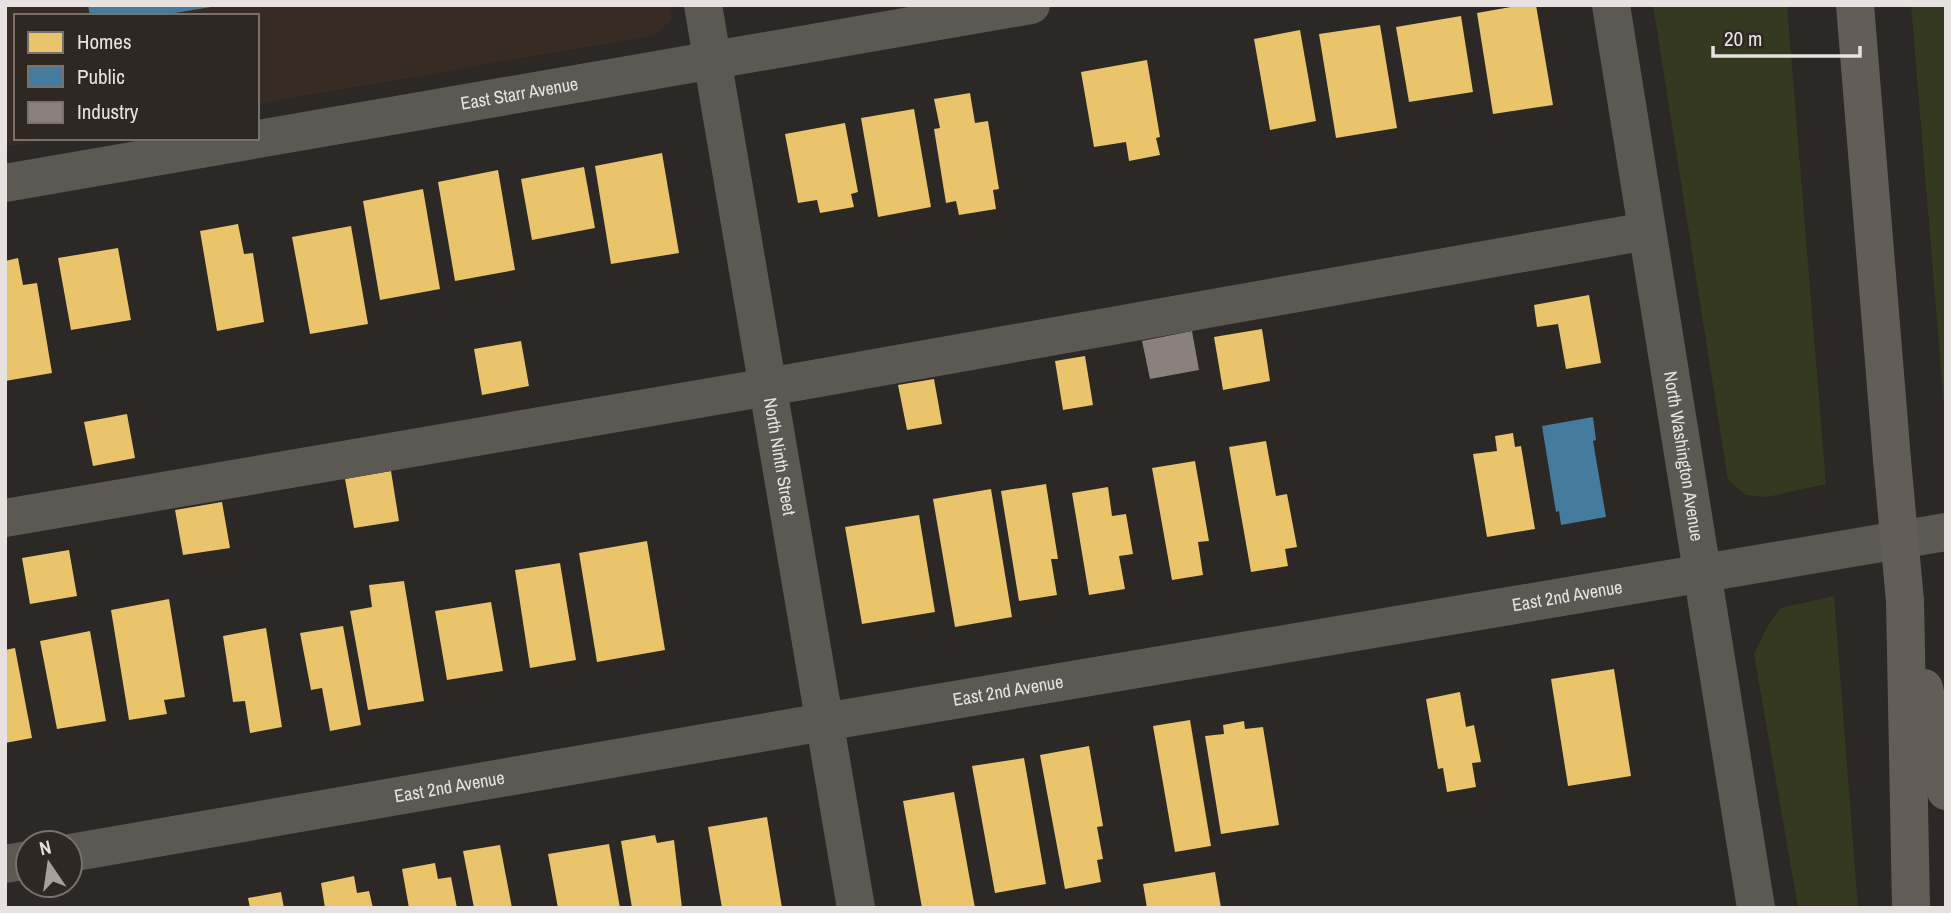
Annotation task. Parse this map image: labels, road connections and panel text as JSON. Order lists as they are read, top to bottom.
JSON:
{
  "streets": {
    "street": [
      "East Starr Avenue",
      "North Ninth Street",
      "North Washington Avenue",
      "East 2nd Avenue"
    ]
  },
  "crossings": [
    ["East Starr Avenue", "North Ninth Street"],
    ["North Ninth Street", "East 2nd Avenue"],
    ["North Washington Avenue", "East 2nd Avenue"]
  ],
  "legend": ["Homes", "Public", "Industry"],
  "scale_bar": "20 m",
  "north": "top"
}
